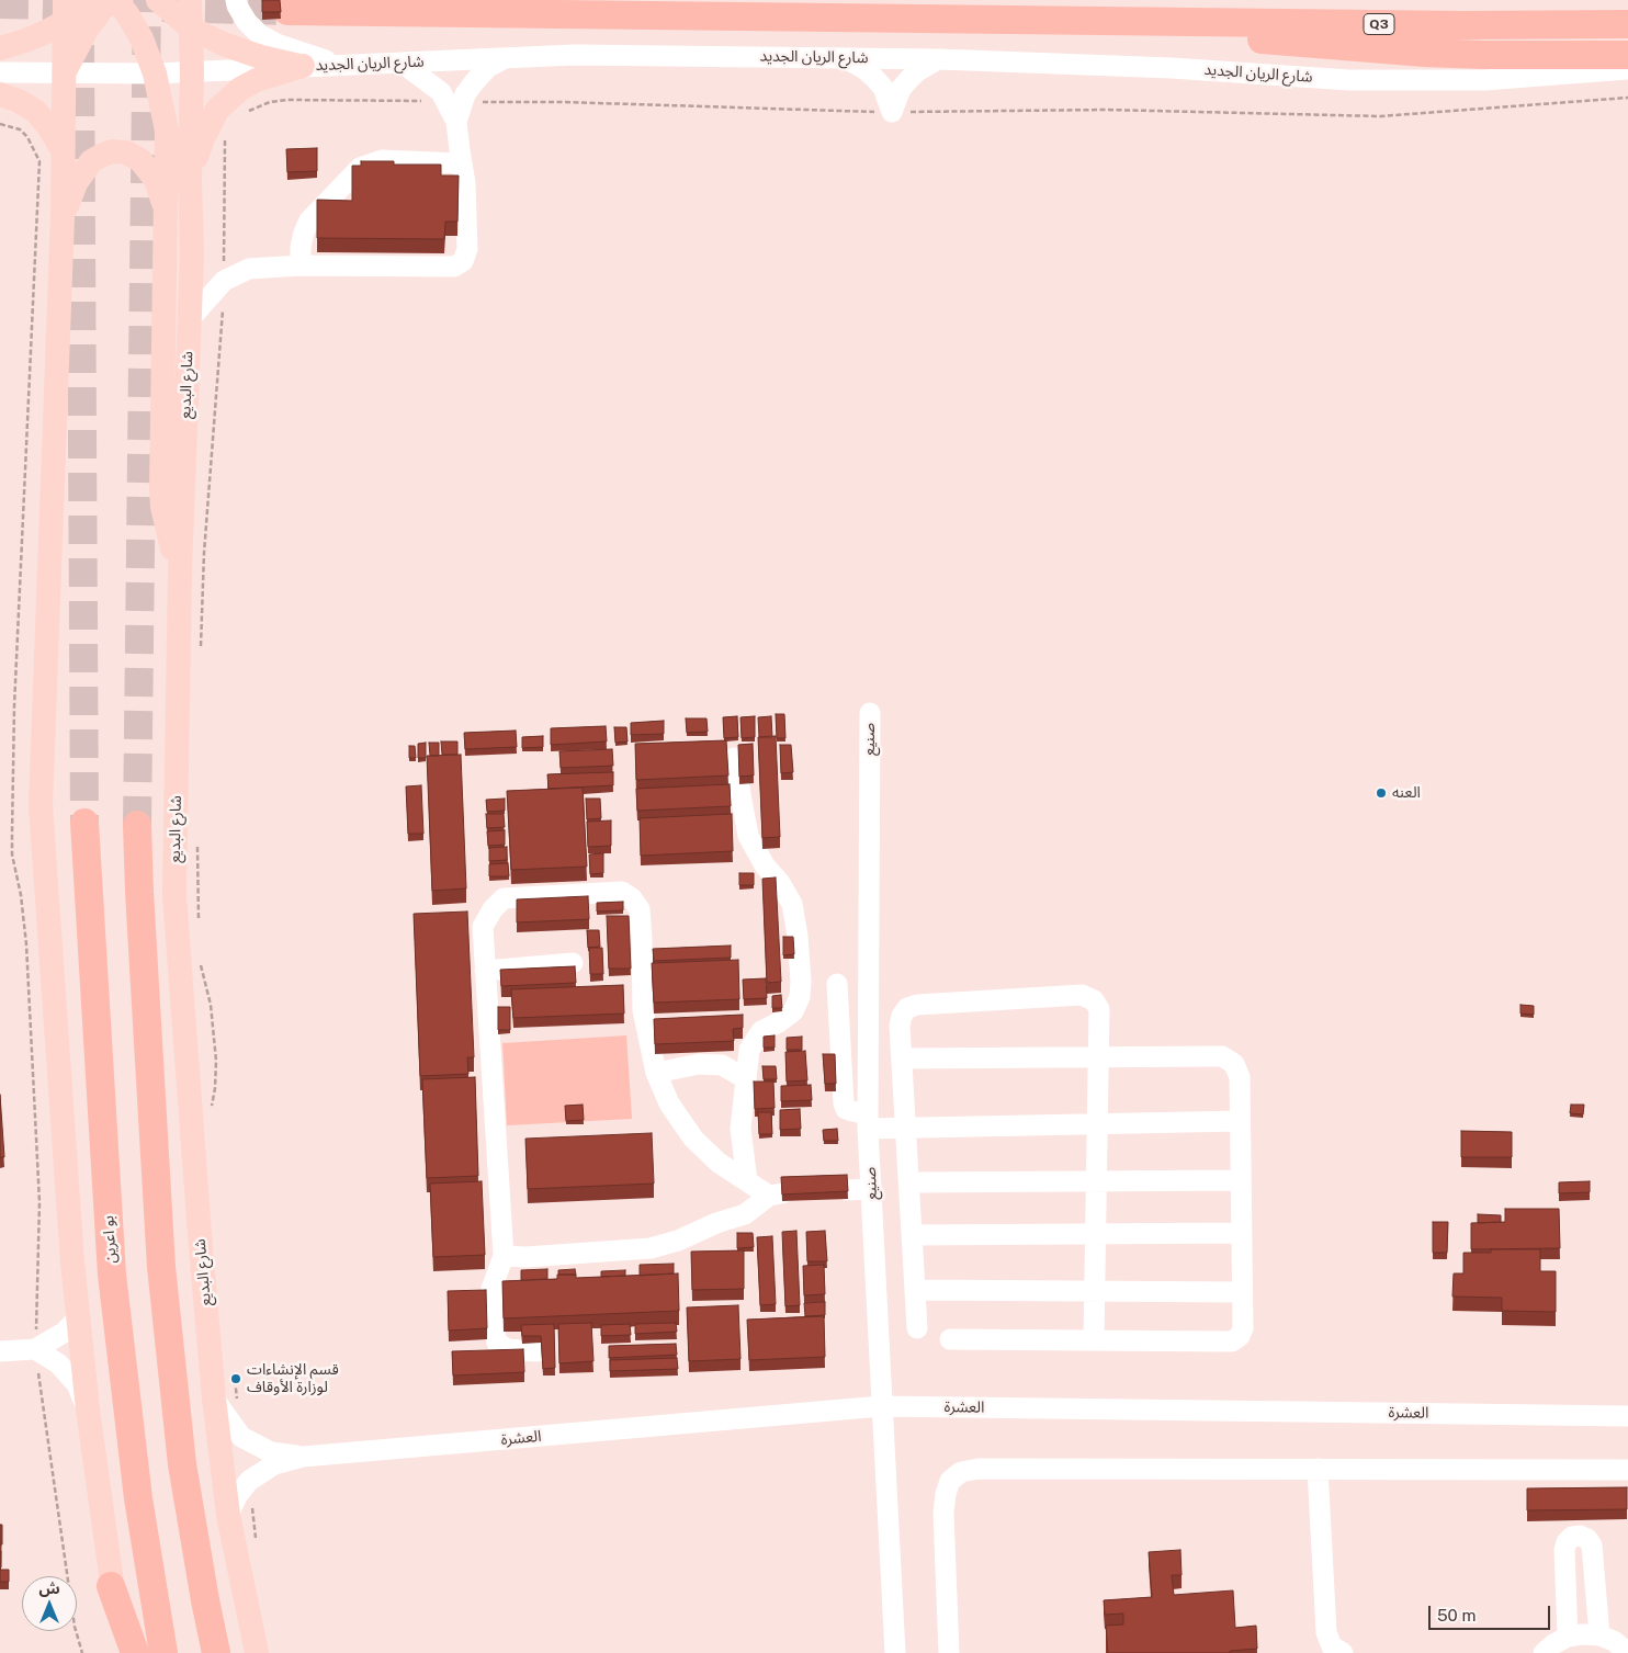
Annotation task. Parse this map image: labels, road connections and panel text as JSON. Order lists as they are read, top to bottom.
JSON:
{
  "streets": {
    "highway": ["Q3", "بو اعرين"],
    "main road": ["شارع البديع"],
    "street": ["شارع الريان الجديد", "صنيع", "العشرة"]
  },
  "crossings": [
    ["شارع الريان الجديد", "شارع البديع"],
    ["شارع البديع", "العشرة"],
    ["صنيع", "العشرة"]
  ],
  "places": ["العنه", "قسم الإنشاءات لوزارة الأوقاف"],
  "scale_bar": "50 m",
  "north": "top"
}
